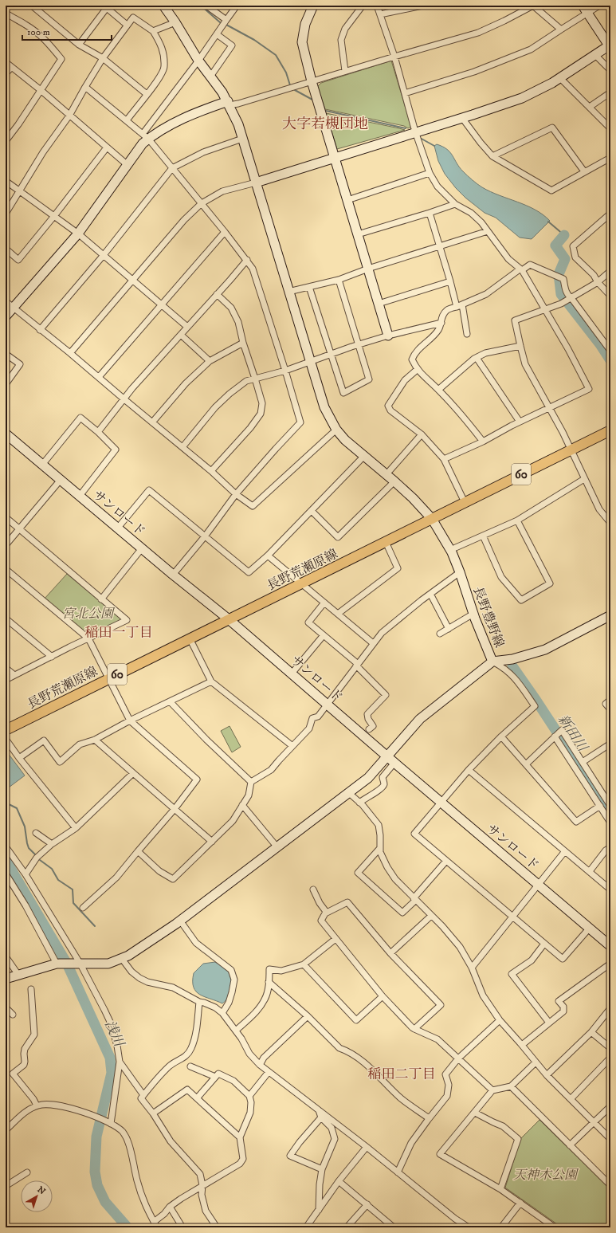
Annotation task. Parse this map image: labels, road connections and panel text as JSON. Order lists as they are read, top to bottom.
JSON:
{
  "streets": {
    "main road": ["60", "長野荒瀬原線"],
    "street": ["サンロード", "長野豊野線"]
  },
  "crossings": [
    ["サンロード", "長野荒瀬原線"],
    ["長野荒瀬原線", "長野豊野線"]
  ],
  "districts": ["大字若槻団地", "稲田一丁目", "稲田二丁目"],
  "water": ["新田川", "浅川"],
  "parks": ["宮北公園", "天神木公園"],
  "scale_bar": "100 m",
  "north": "top right"
}
